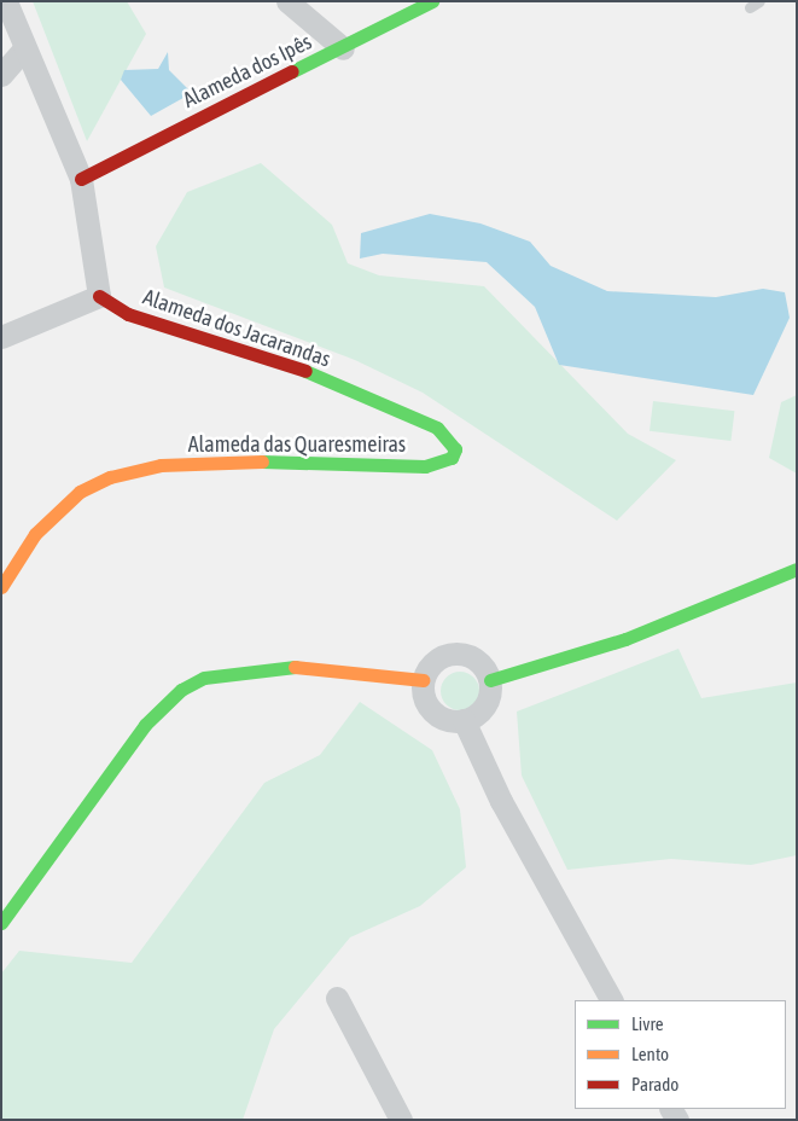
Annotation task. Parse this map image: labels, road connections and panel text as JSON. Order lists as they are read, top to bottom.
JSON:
{
  "streets": {
    "street": ["Alameda dos Ipês", "Alameda dos Jacarandas", "Alameda das Quaresmeiras"]
  },
  "crossings": [
    ["Alameda dos Jacarandas", "Alameda das Quaresmeiras"]
  ],
  "legend": ["Livre", "Lento", "Parado"]
}
